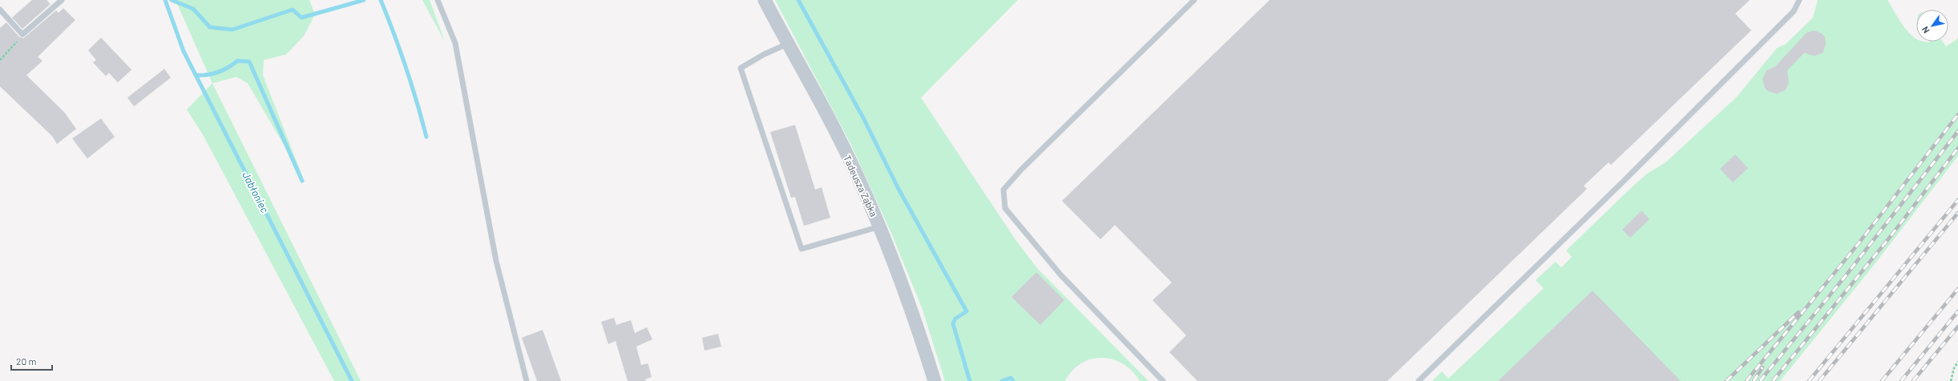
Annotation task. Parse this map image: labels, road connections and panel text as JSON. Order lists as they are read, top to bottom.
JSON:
{
  "streets": {
    "street": ["Tadeusza Ząbka"]
  },
  "water": ["Jabłoniec"],
  "scale_bar": "20 m",
  "north": "bottom left"
}
